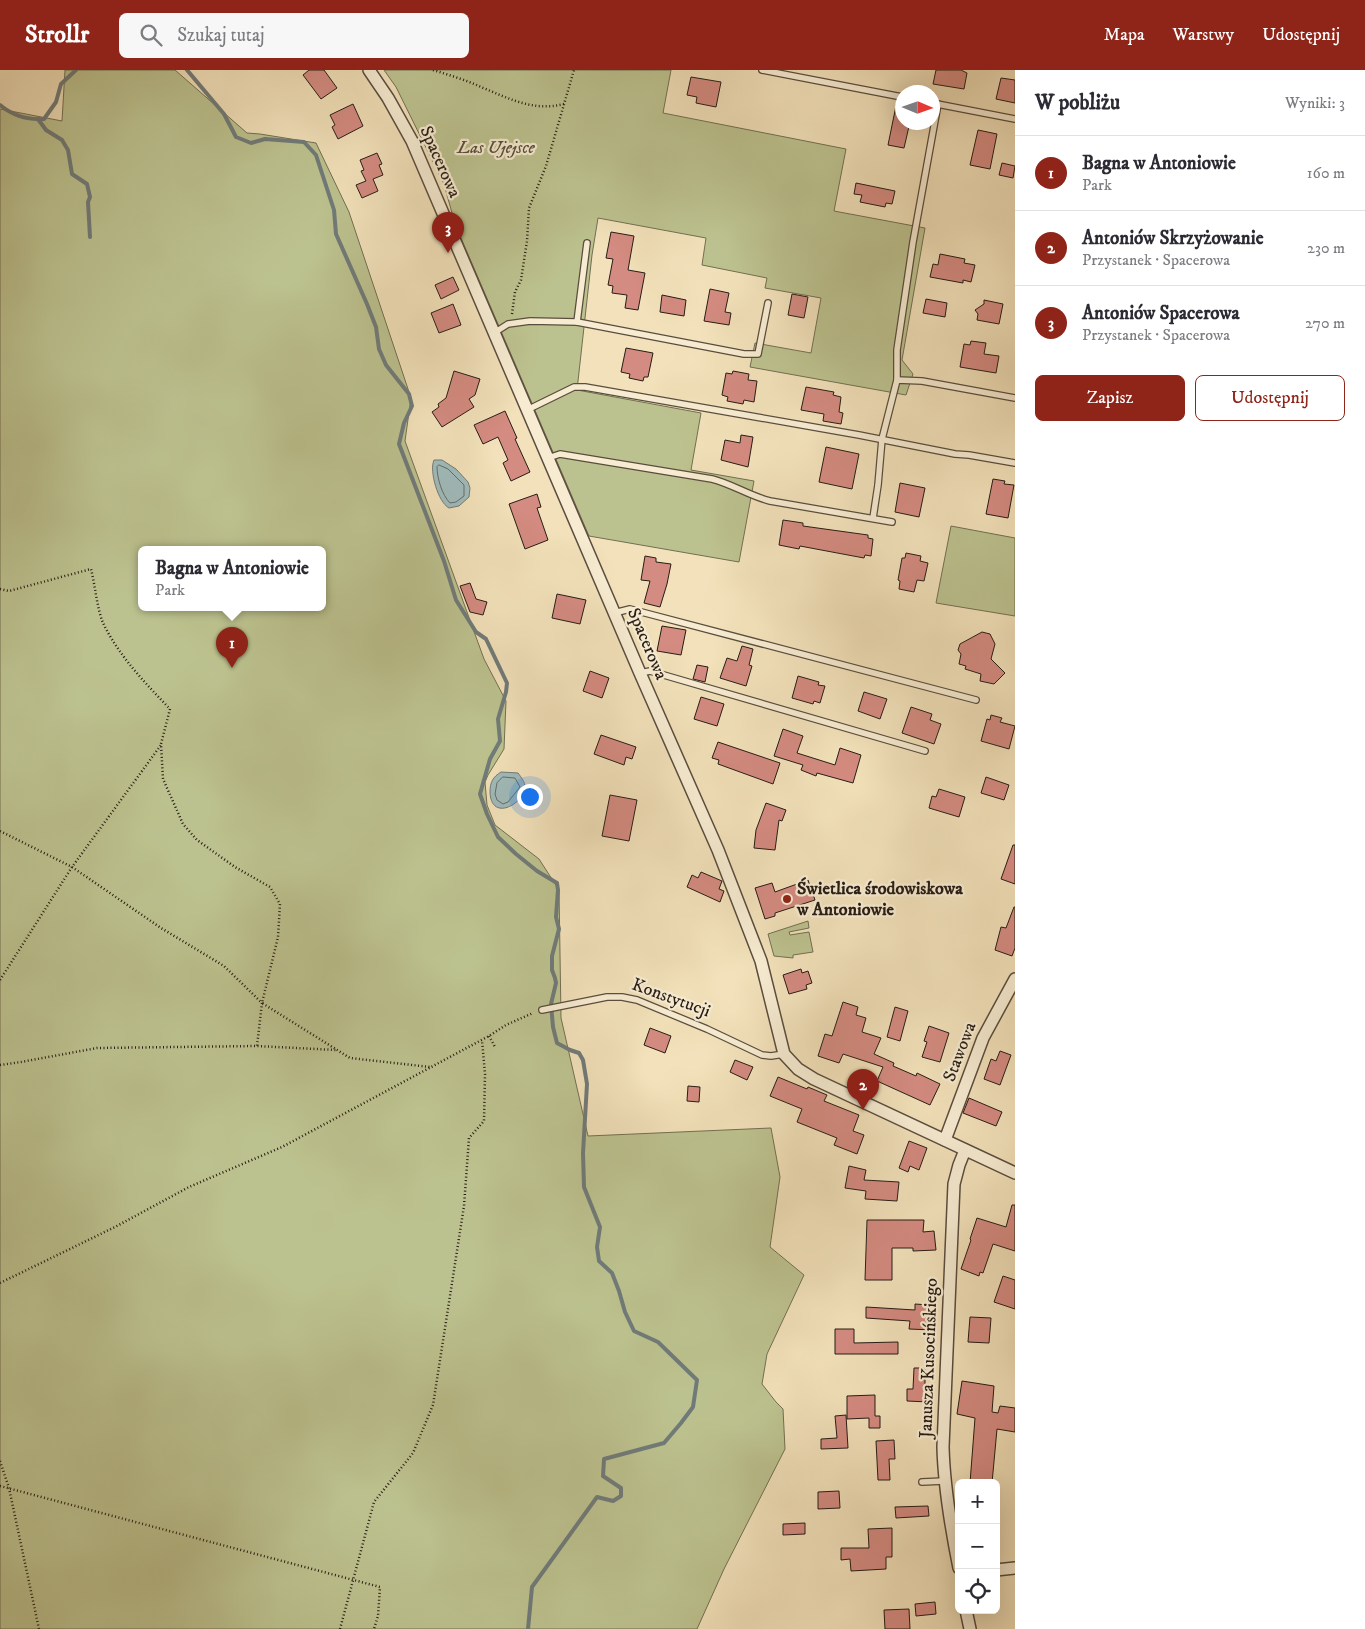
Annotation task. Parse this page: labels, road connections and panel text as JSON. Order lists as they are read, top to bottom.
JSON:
{
  "streets": {
    "street": ["Spacerowa", "Stawowa", "Janusza Kusocińskiego"],
    "lane": ["Konstytucji"]
  },
  "crossings": [
    ["Spacerowa", "Konstytucji"]
  ],
  "parks": ["Las Ujejsce"],
  "places": ["Świetlica środowiskowa w Antoniowie"],
  "north": "right",
  "page": {
    "header": "Strollr",
    "search": "Szukaj tutaj",
    "nav": ["Mapa", "Warstwy", "Udostępnij"],
    "heading": ["W pobliżu", "Wyniki: 3"],
    "list": [
      {
        "mark": "1",
        "name": "Bagna w Antoniowie",
        "note": "Park",
        "value": "160 m"
      },
      {
        "mark": "2",
        "name": "Antoniów Skrzyżowanie",
        "note": "Przystanek · Spacerowa",
        "value": "230 m"
      },
      {
        "mark": "3",
        "name": "Antoniów Spacerowa",
        "note": "Przystanek · Spacerowa",
        "value": "270 m"
      }
    ],
    "pins": ["3", "1", "2"],
    "buttons": ["Zapisz", "Udostępnij"],
    "popup": ["Bagna w Antoniowie", "Park"],
    "map_buttons": ["+", "−"]
  }
}
